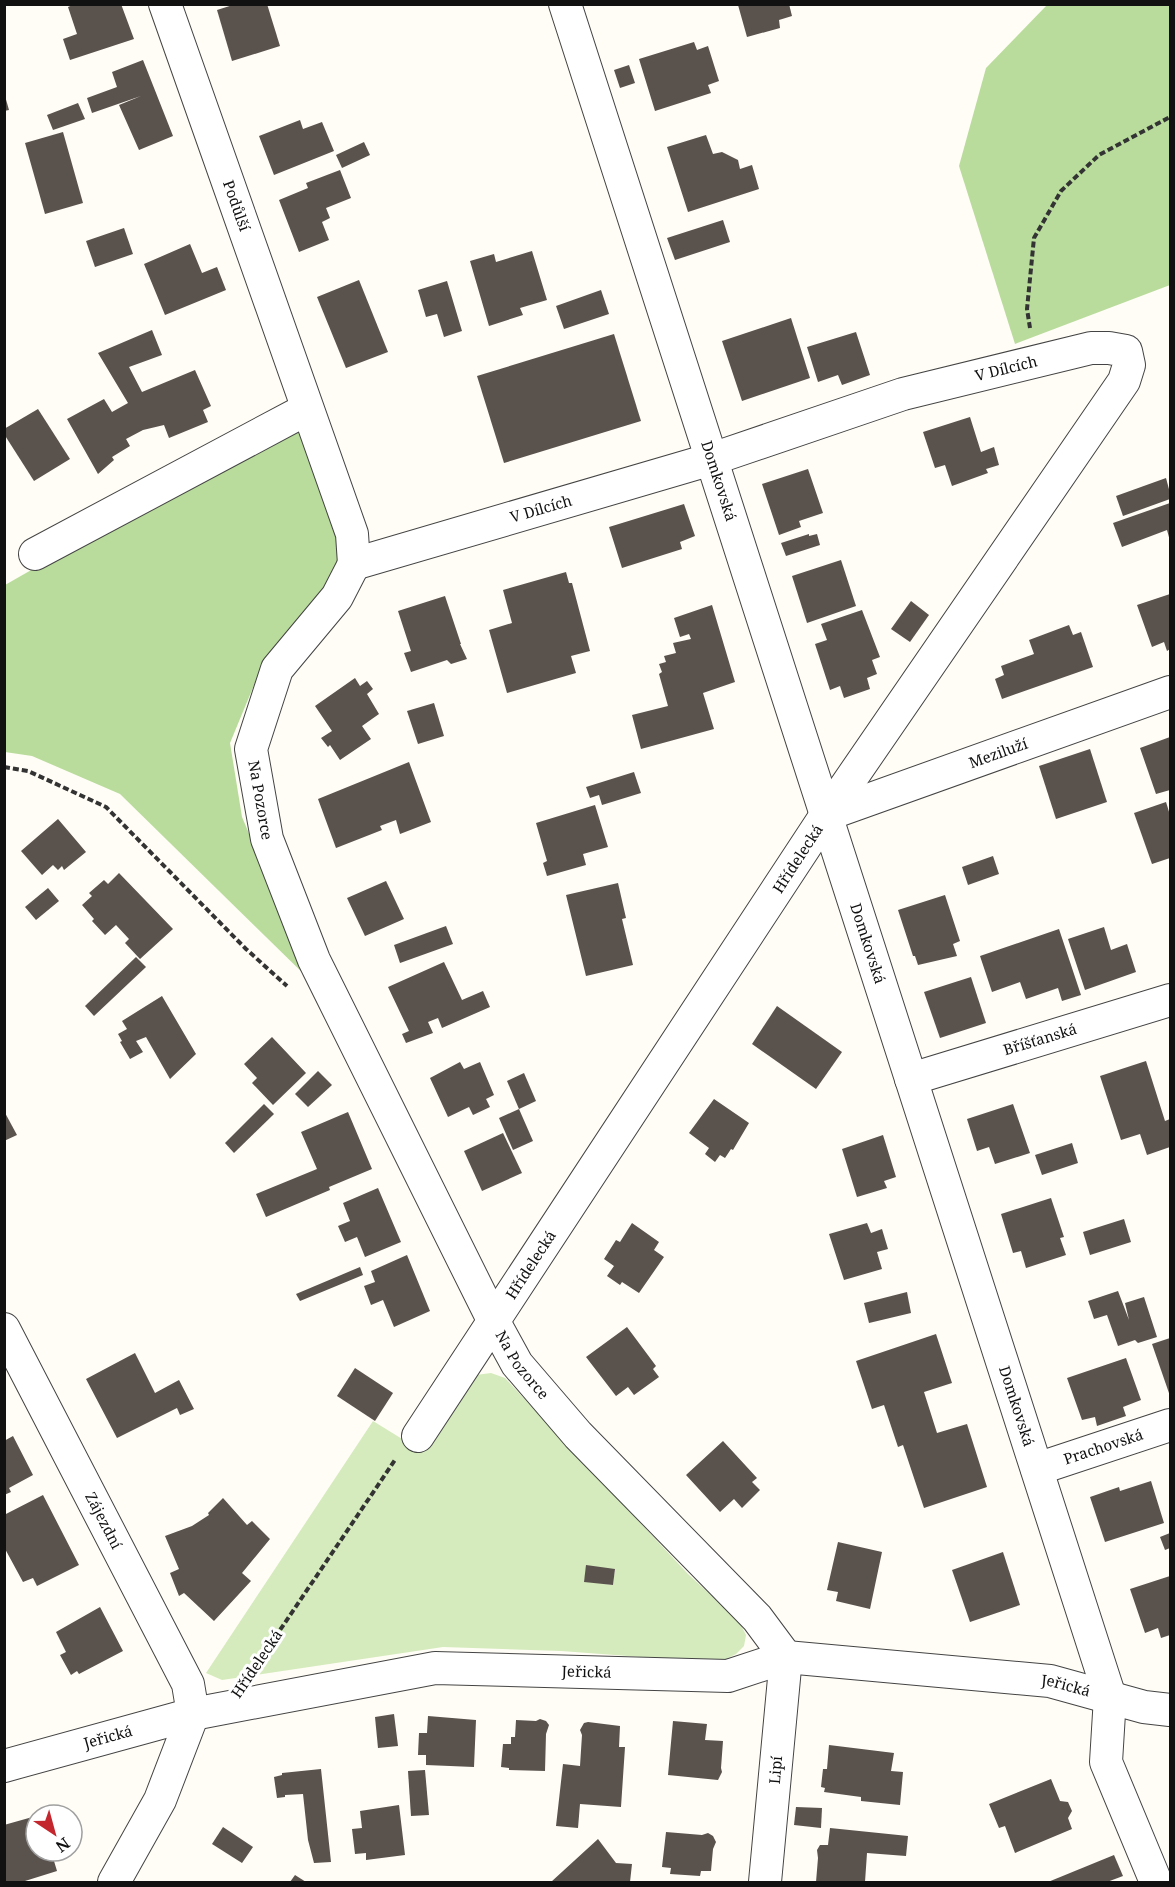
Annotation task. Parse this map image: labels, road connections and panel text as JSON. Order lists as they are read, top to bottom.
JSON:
{
  "streets": {
    "street": [
      "Podůlší",
      "V Dílcích",
      "Domkovská",
      "Meziluží",
      "Na Pozorce",
      "Hřídelecká",
      "Bříšťanská",
      "Prachovská",
      "Zájezdní",
      "Jeřická",
      "Lipí"
    ]
  },
  "crossings": [
    ["Podůlší", "V Dílcích"],
    ["Podůlší", "Na Pozorce"],
    ["V Dílcích", "Domkovská"],
    ["V Dílcích", "Meziluží"],
    ["V Dílcích", "Na Pozorce"],
    ["V Dílcích", "Hřídelecká"],
    ["Domkovská", "Meziluží"],
    ["Domkovská", "Hřídelecká"],
    ["Domkovská", "Bříšťanská"],
    ["Domkovská", "Prachovská"],
    ["Domkovská", "Jeřická"],
    ["Meziluží", "Hřídelecká"],
    ["Na Pozorce", "Hřídelecká"],
    ["Na Pozorce", "Jeřická"],
    ["Na Pozorce", "Lipí"],
    ["Hřídelecká", "Jeřická"],
    ["Zájezdní", "Jeřická"],
    ["Jeřická", "Lipí"]
  ],
  "north": "bottom right"
}
